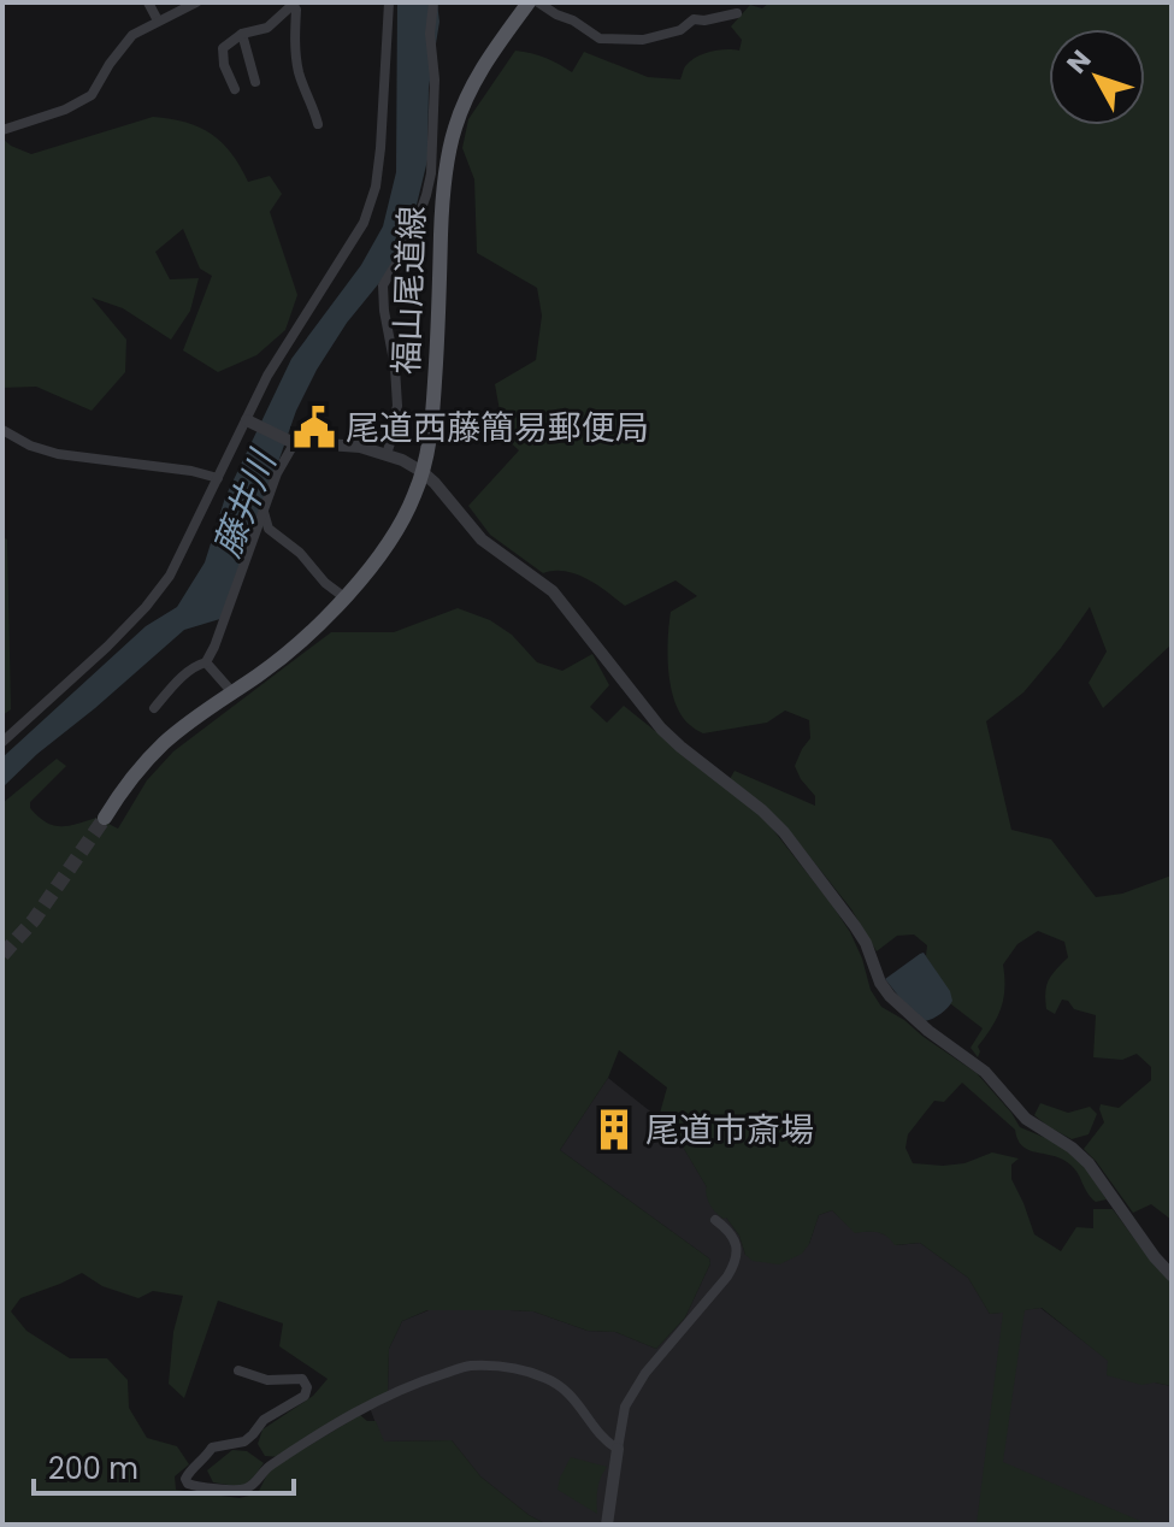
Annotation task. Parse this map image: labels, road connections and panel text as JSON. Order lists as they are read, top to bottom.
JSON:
{
  "streets": {
    "main road": ["福山尾道線"]
  },
  "water": ["藤井川"],
  "places": {
    "public building": ["尾道西藤簡易郵便局"],
    "building": ["尾道市斎場"]
  },
  "scale_bar": "200 m",
  "north": "top left"
}
